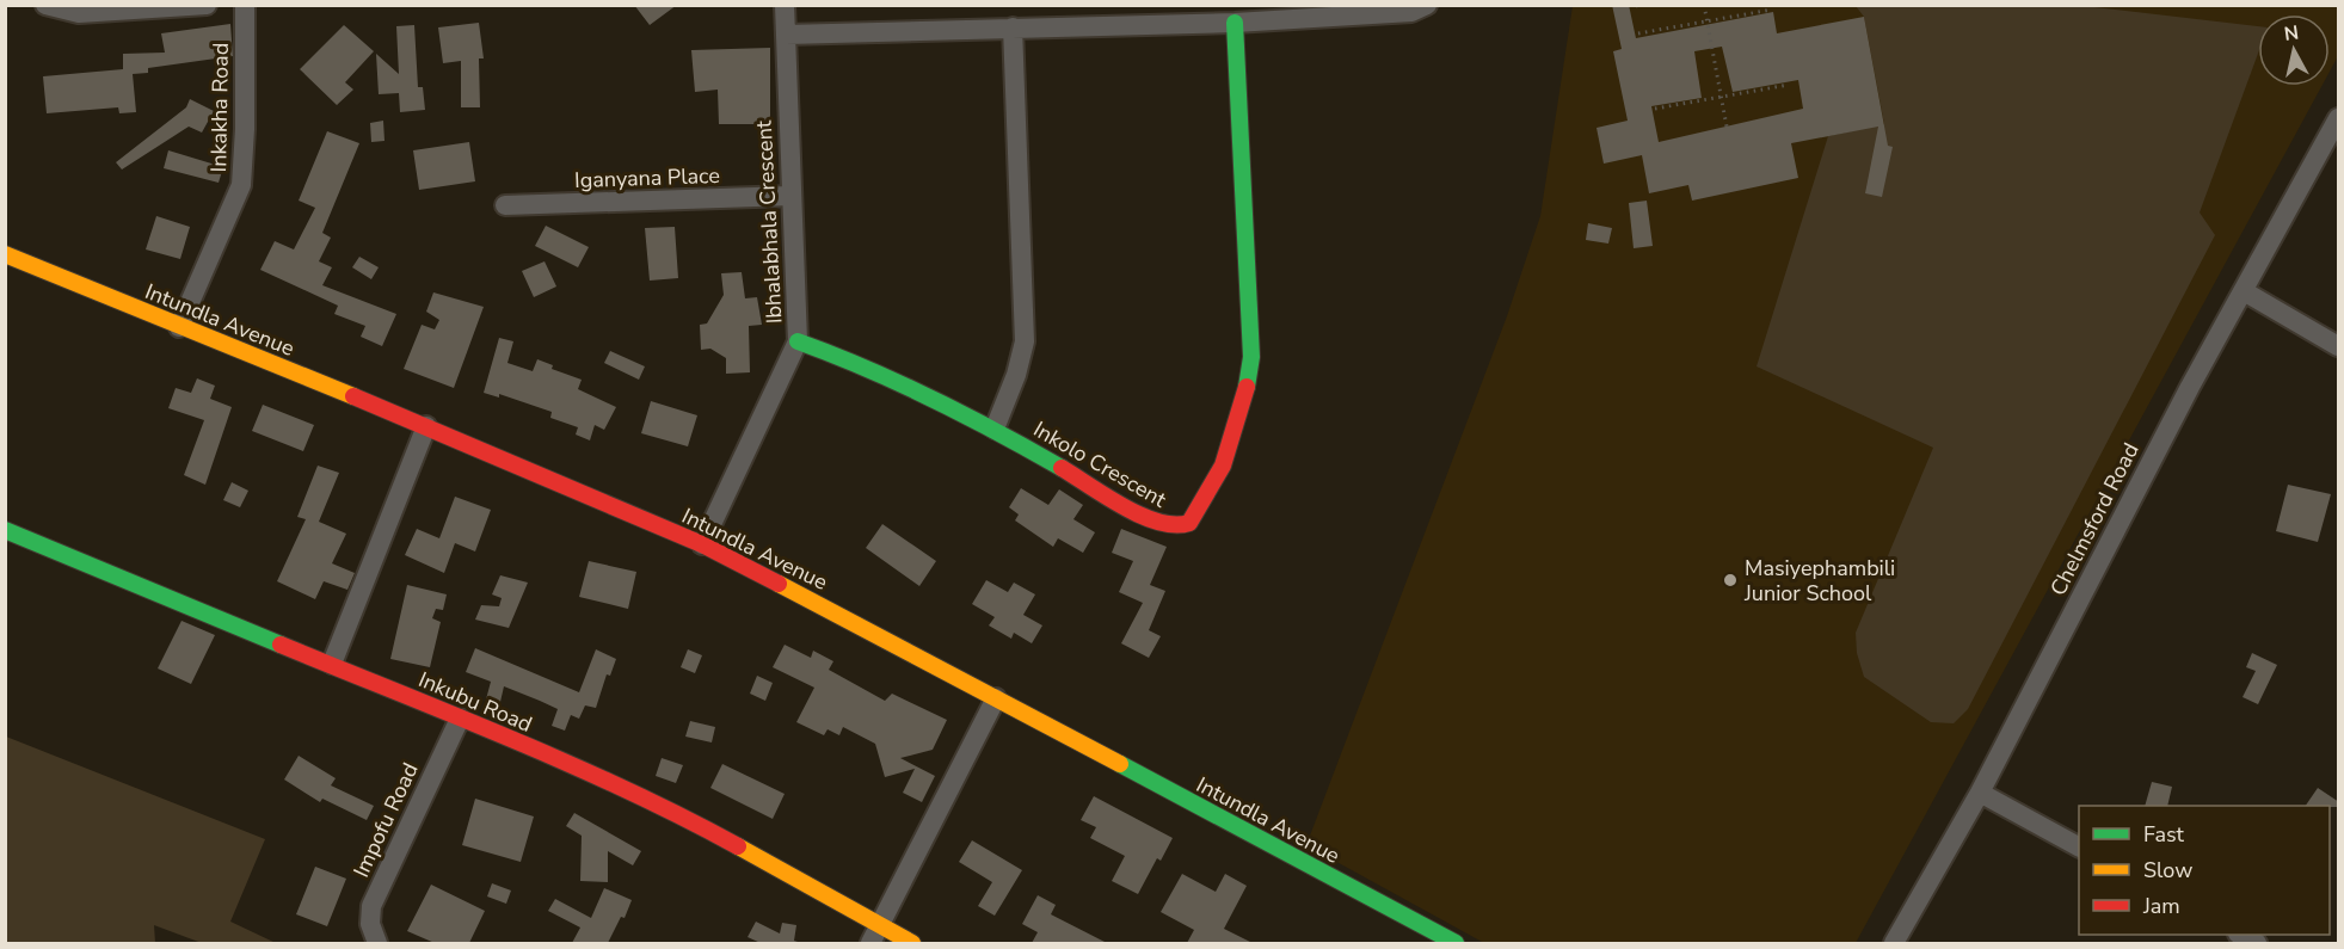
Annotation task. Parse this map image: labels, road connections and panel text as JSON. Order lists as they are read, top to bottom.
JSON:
{
  "streets": {
    "street": [
      "Inkakha Road",
      "Iganyana Place",
      "Ibhalabhala Crescent",
      "Intundla Avenue",
      "Inkolo Crescent",
      "Chelmsford Road",
      "Inkubu Road",
      "Impofu Road"
    ]
  },
  "crossings": [
    ["Inkakha Road", "Intundla Avenue"],
    ["Iganyana Place", "Ibhalabhala Crescent"],
    ["Ibhalabhala Crescent", "Intundla Avenue"],
    ["Ibhalabhala Crescent", "Inkolo Crescent"],
    ["Inkubu Road", "Impofu Road"]
  ],
  "places": ["Masiyephambili Junior School"],
  "legend": ["Fast", "Slow", "Jam"],
  "north": "top"
}
